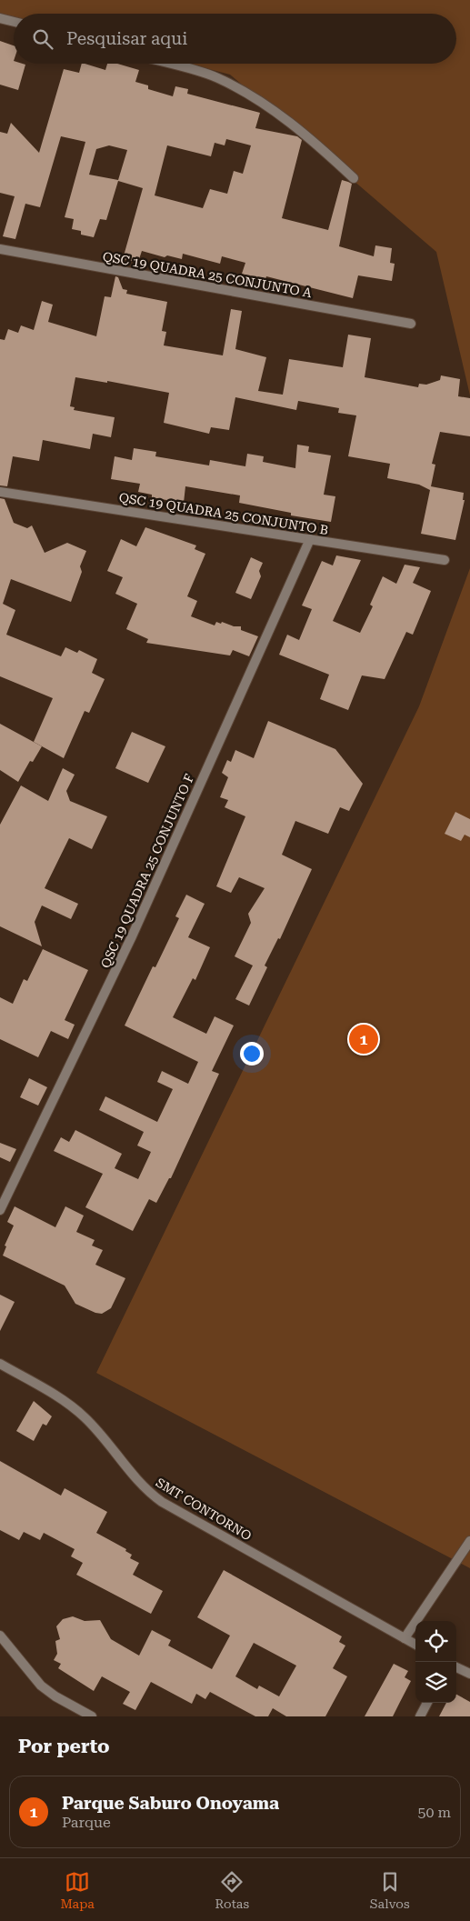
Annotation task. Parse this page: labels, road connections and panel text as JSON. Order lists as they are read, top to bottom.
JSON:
{
  "streets": {
    "street": [
      "QSC 19 QUADRA 25 CONJUNTO A",
      "QSC 19 QUADRA 25 CONJUNTO B",
      "QSC 19 QUADRA 25 CONJUNTO F",
      "SMT CONTORNO"
    ]
  },
  "crossings": [
    ["QSC 19 QUADRA 25 CONJUNTO B", "QSC 19 QUADRA 25 CONJUNTO F"]
  ],
  "page": {
    "search": "Pesquisar aqui",
    "pins": "1",
    "heading": "Por perto",
    "list": [
      {
        "mark": "1",
        "name": "Parque Saburo Onoyama",
        "note": "Parque",
        "value": "50 m"
      }
    ],
    "nav": ["Mapa", "Rotas", "Salvos"]
  }
}
